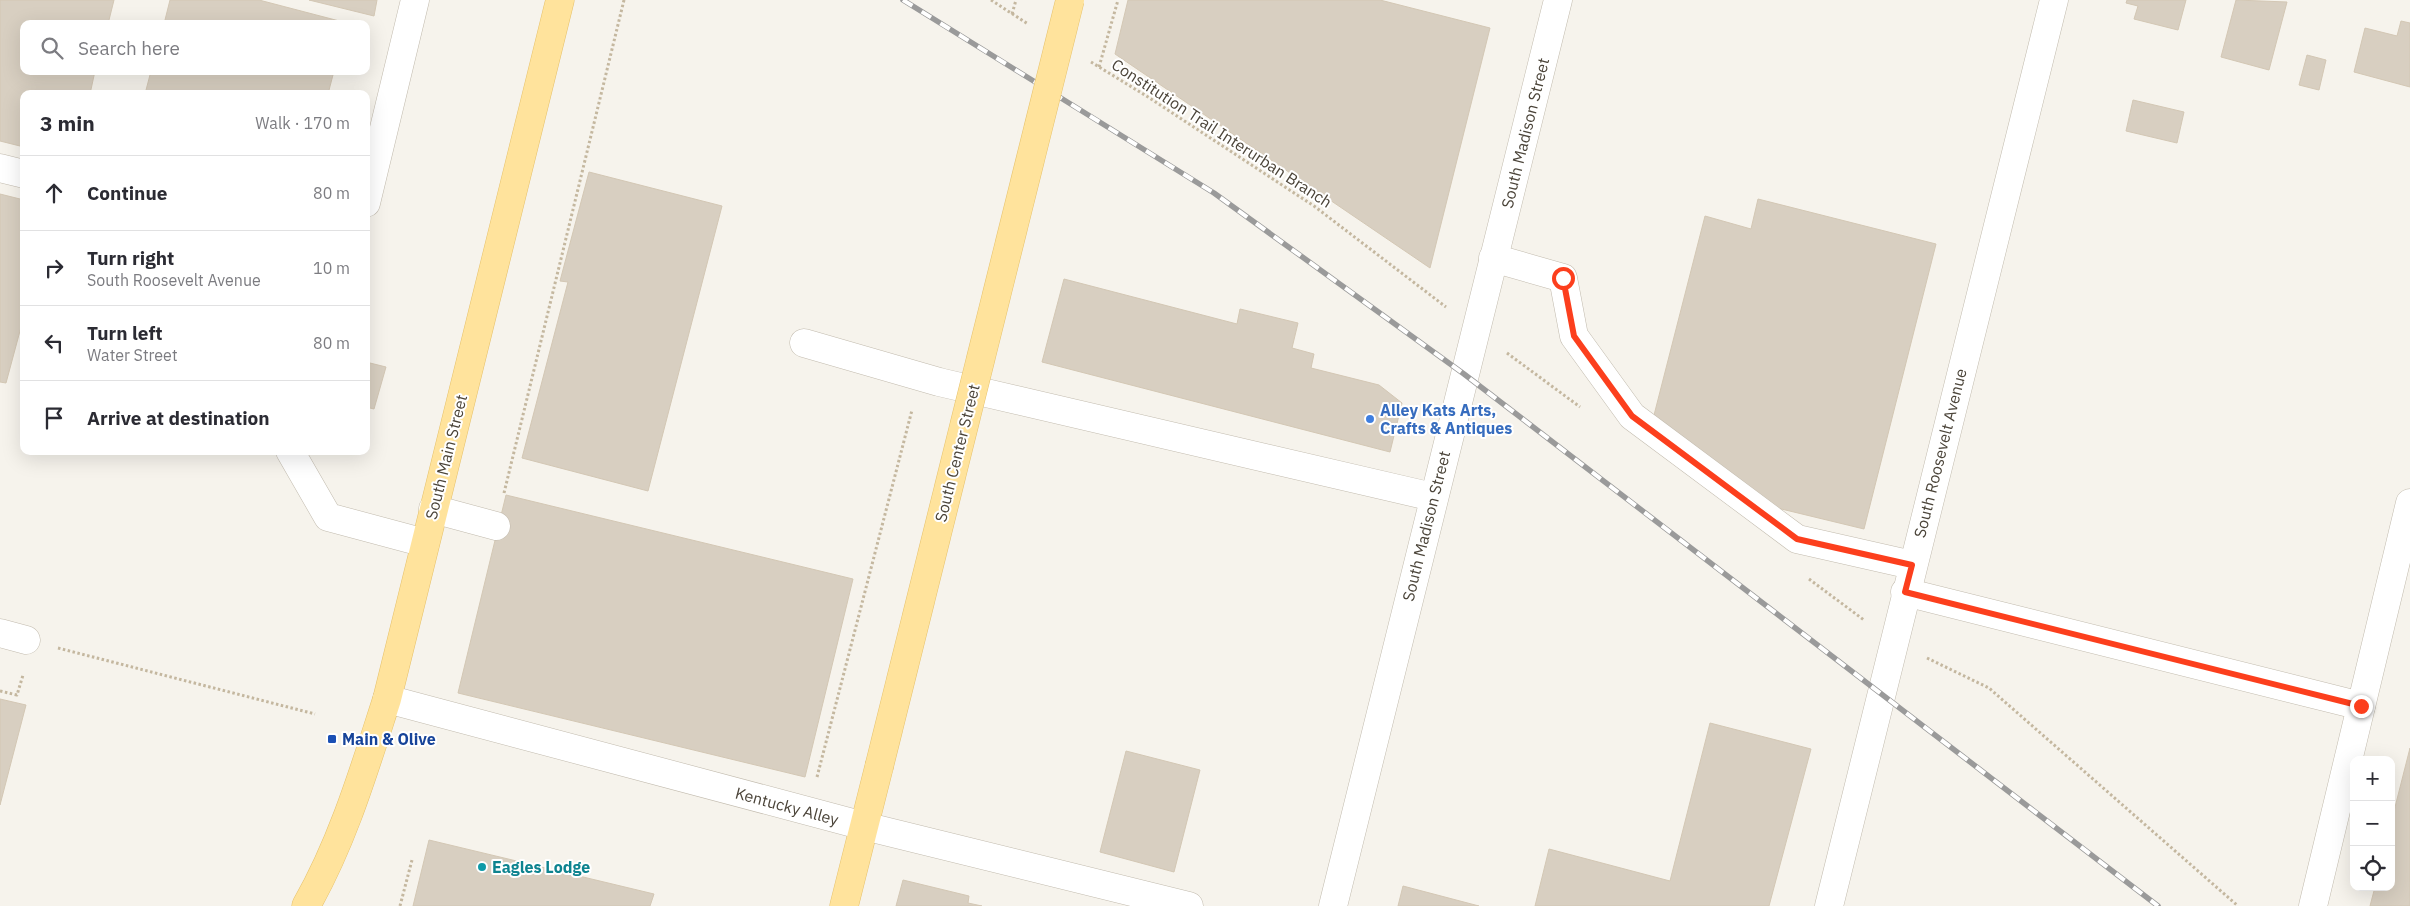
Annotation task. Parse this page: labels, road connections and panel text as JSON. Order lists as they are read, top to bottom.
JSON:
{
  "streets": {
    "main road": ["South Center Street", "South Main Street"],
    "street": ["South Madison Street", "South Roosevelt Avenue", "Kentucky Alley"],
    "path": ["Constitution Trail Interurban Branch"]
  },
  "crossings": [
    ["South Center Street", "Kentucky Alley"],
    ["South Main Street", "Kentucky Alley"]
  ],
  "places": {
    "other": ["Alley Kats Arts, Crafts & Antiques", "Eagles Lodge"],
    "transit": ["Main & Olive"]
  },
  "page": {
    "search": "Search here",
    "heading": ["3 min", "Walk · 170 m"],
    "list": [
      ["Continue", "80 m"],
      ["Turn right", "South Roosevelt Avenue", "10 m"],
      ["Turn left", "Water Street", "80 m"],
      "Arrive at destination"
    ],
    "map_buttons": ["+", "−"]
  }
}
